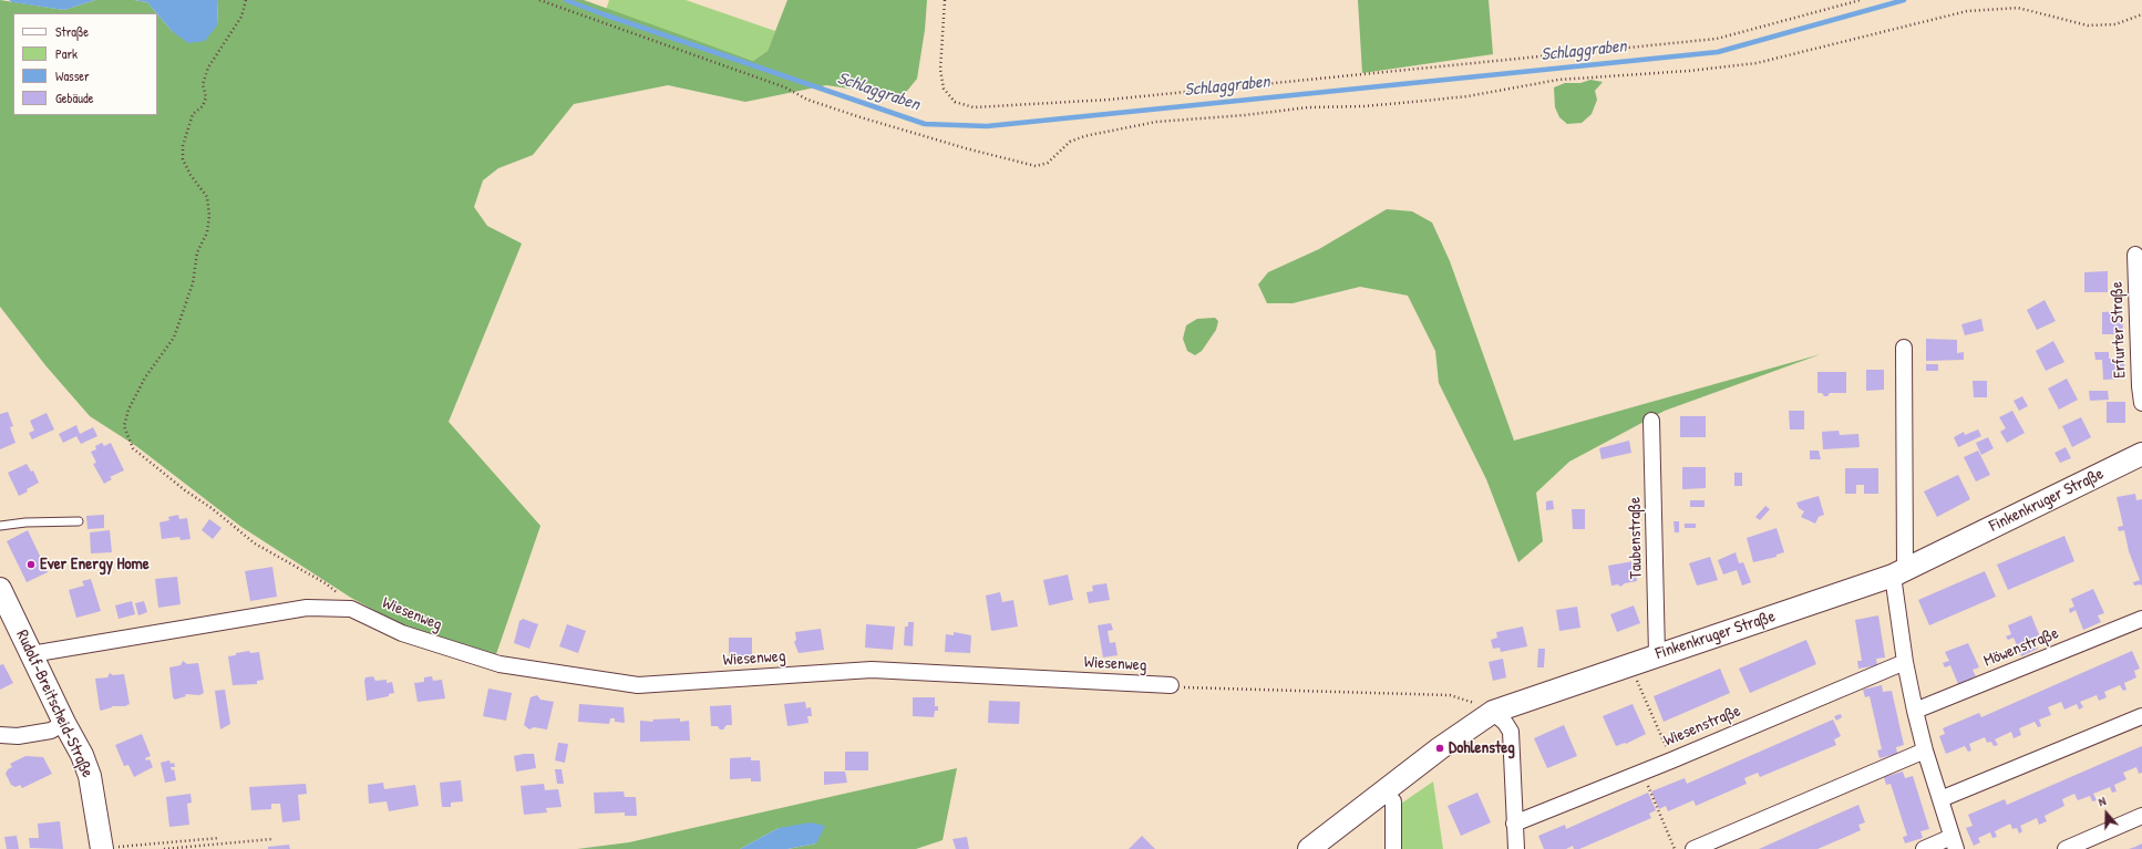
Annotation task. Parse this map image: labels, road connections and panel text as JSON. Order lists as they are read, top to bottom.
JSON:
{
  "streets": {
    "street": [
      "Erfurter Straße",
      "Finkenkruger Straße",
      "Taubenstraße",
      "Wiesenweg",
      "Möwenstraße",
      "Rudolf-Breitscheid-Straße",
      "Wiesenstraße"
    ]
  },
  "crossings": [
    ["Finkenkruger Straße", "Taubenstraße"],
    ["Wiesenweg", "Rudolf-Breitscheid-Straße"]
  ],
  "water": ["Schlaggraben"],
  "places": ["Ever Energy Home", "Dohlensteg"],
  "legend": [
    "Straße",
    "Park",
    "Wasser",
    "Gebäude"
  ],
  "north": "top"
}
